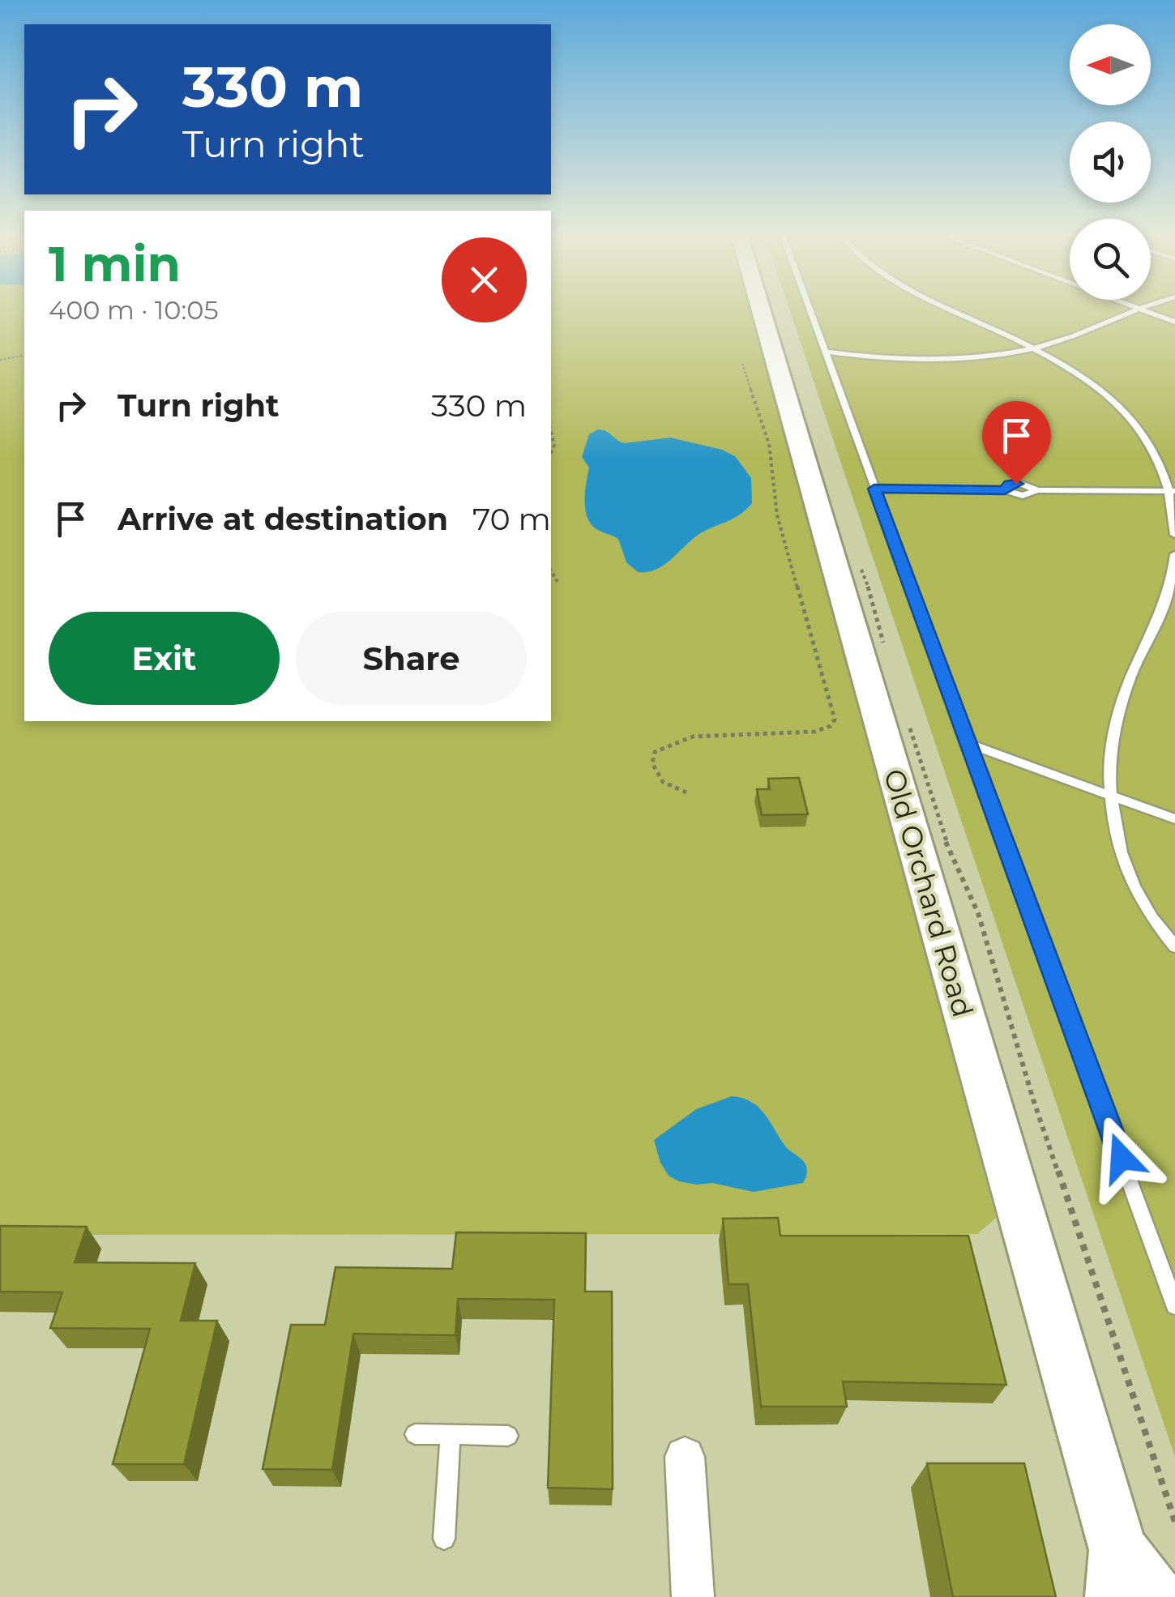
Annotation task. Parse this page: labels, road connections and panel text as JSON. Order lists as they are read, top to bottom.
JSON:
{
  "streets": {
    "main road": ["Old Orchard Road"]
  },
  "north": "left",
  "page": {
    "turn": ["330 m", "Turn right"],
    "heading": ["1 min", "400 m · 10:05"],
    "list": [
      {
        "name": "Turn right",
        "value": "330 m"
      },
      {
        "name": "Arrive at destination",
        "value": "70 m"
      }
    ],
    "buttons": ["Exit", "Share"]
  }
}
